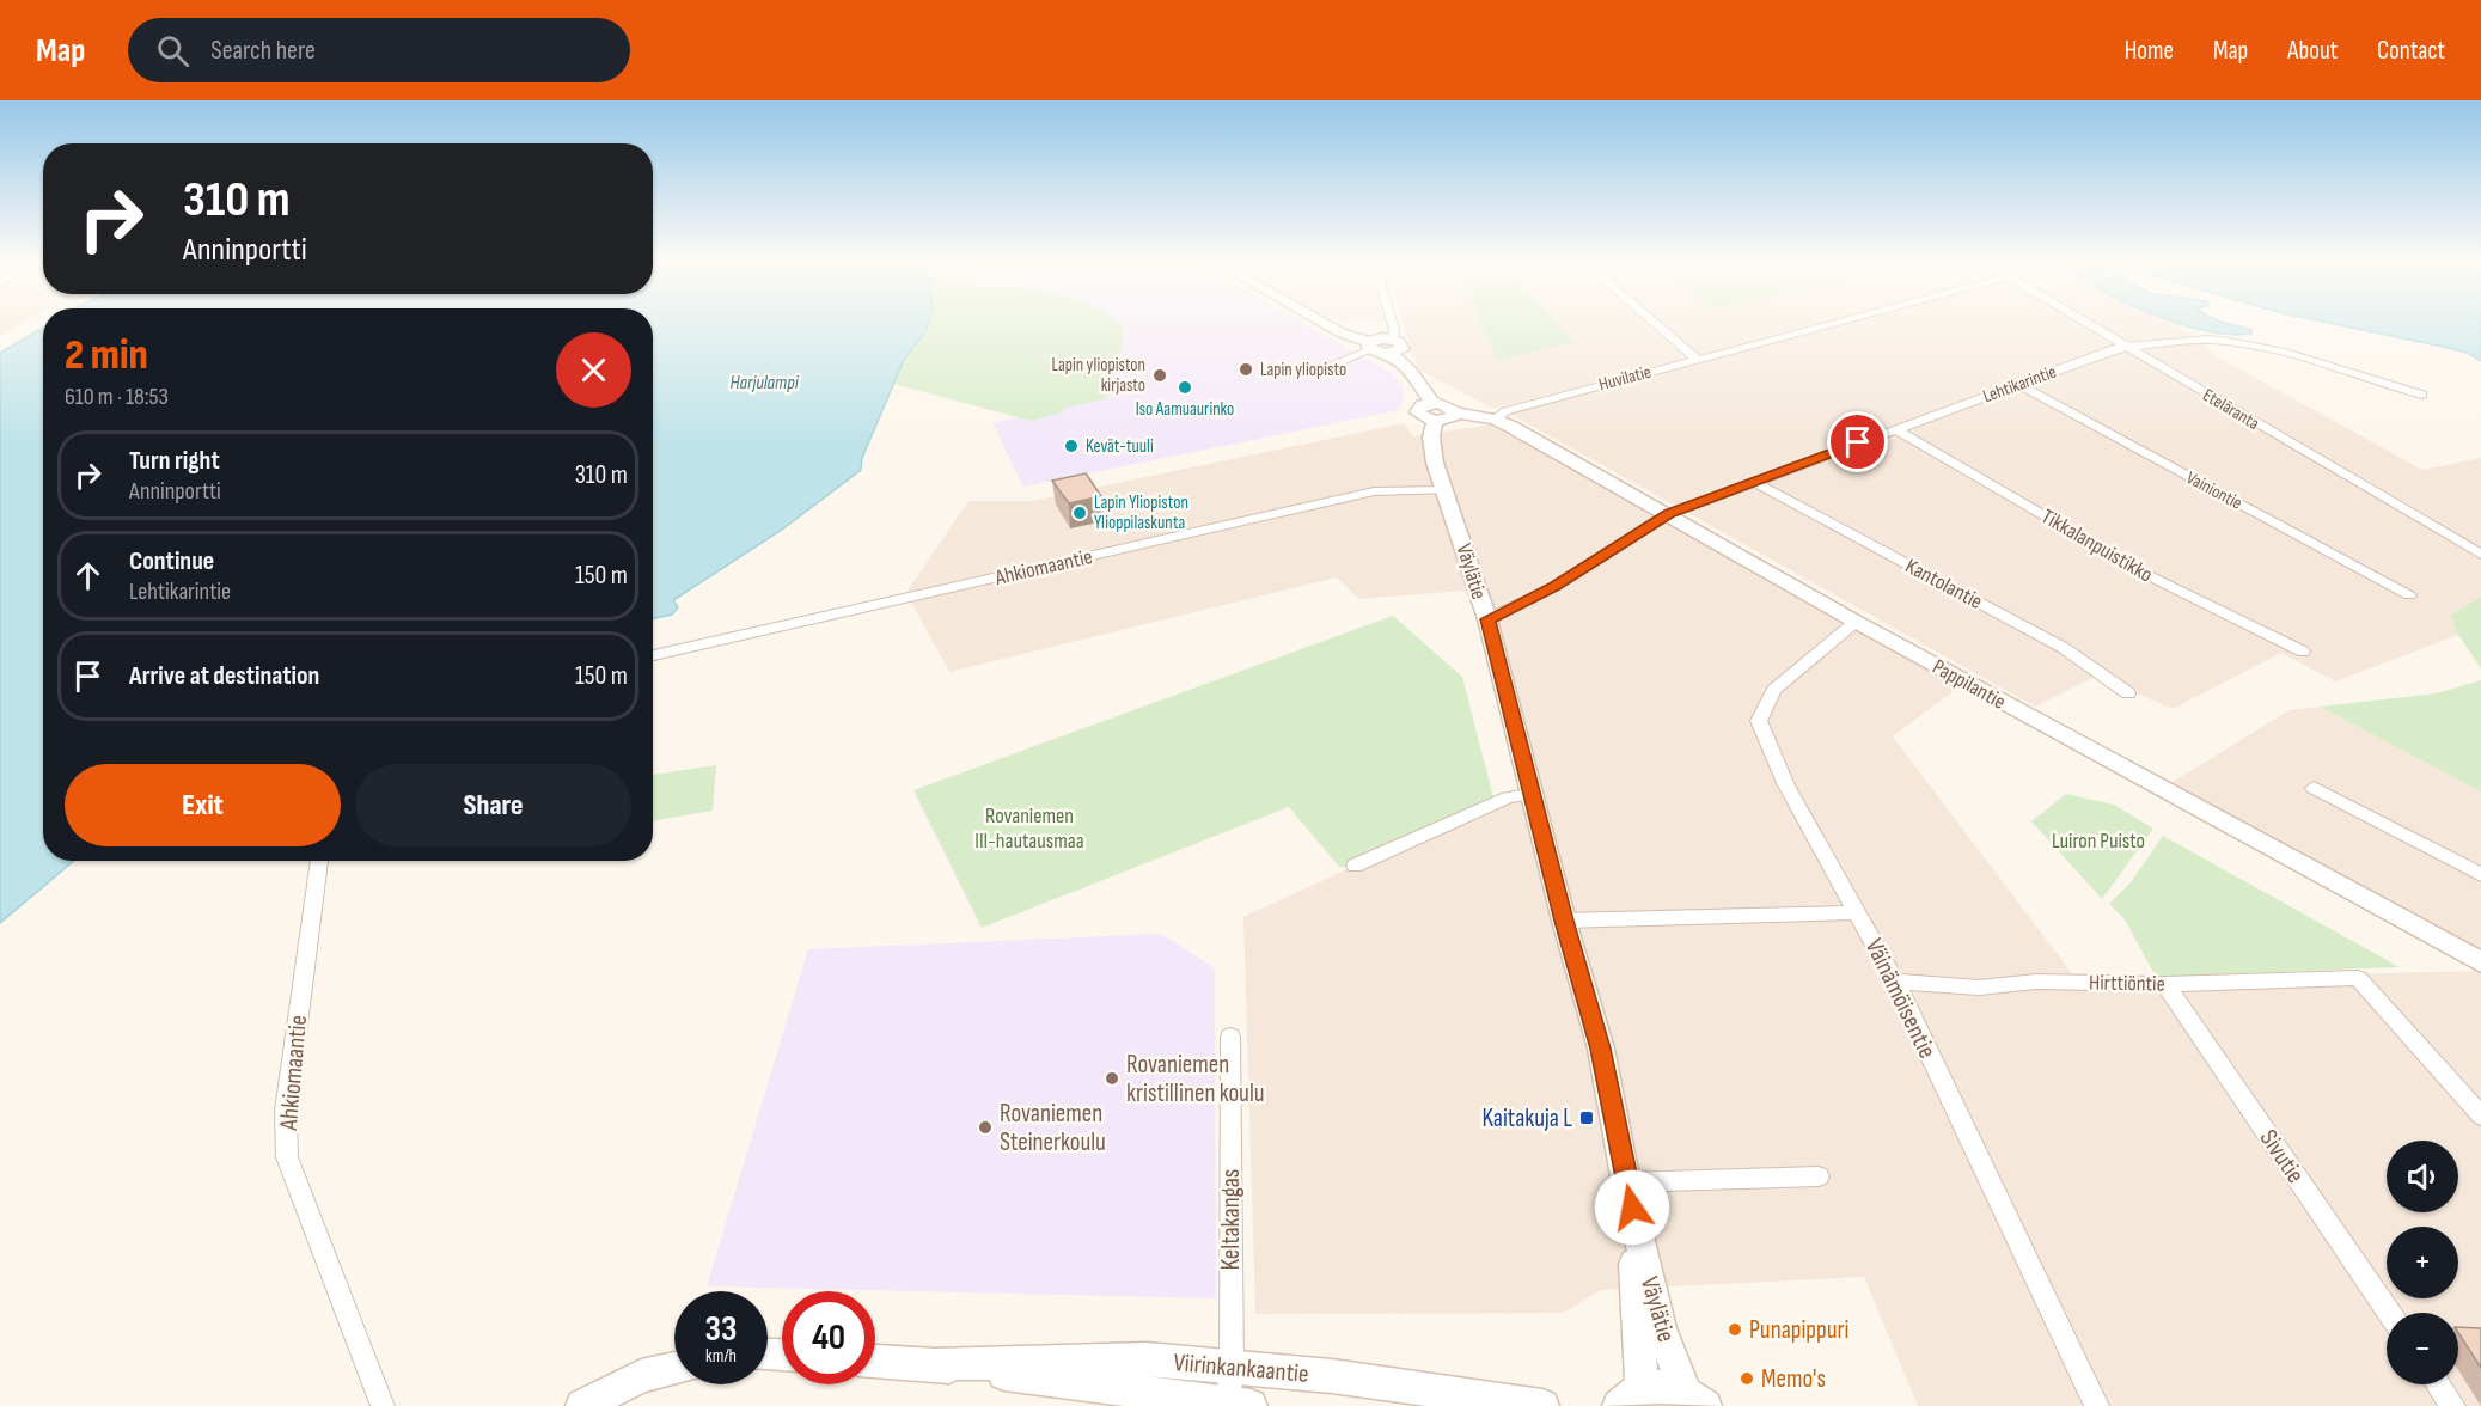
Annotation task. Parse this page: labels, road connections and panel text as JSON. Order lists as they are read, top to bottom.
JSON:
{
  "streets": {
    "street": [
      "Huvilatie",
      "Lehtikarintie",
      "Eteläranta",
      "Vainiontie",
      "Tikkalanpuistikko",
      "Ahkiomaantie",
      "Väylätie",
      "Kantolantie",
      "Pappilantie",
      "Hirttiöntie",
      "Väinämöisentie",
      "Sivutie",
      "Keltakangas",
      "Viirinkankaantie"
    ]
  },
  "crossings": [
    ["Huvilatie", "Pappilantie"],
    ["Lehtikarintie", "Eteläranta"],
    ["Lehtikarintie", "Vainiontie"],
    ["Lehtikarintie", "Tikkalanpuistikko"],
    ["Lehtikarintie", "Väylätie"],
    ["Lehtikarintie", "Kantolantie"],
    ["Lehtikarintie", "Pappilantie"],
    ["Ahkiomaantie", "Väylätie"],
    ["Väylätie", "Pappilantie"],
    ["Pappilantie", "Väinämöisentie"],
    ["Hirttiöntie", "Väinämöisentie"],
    ["Hirttiöntie", "Sivutie"],
    ["Keltakangas", "Viirinkankaantie"]
  ],
  "water": ["Harjulampi"],
  "parks": ["Rovaniemen III-hautausmaa", "Luiron Puisto"],
  "places": {
    "other": [
      "Lapin yliopisto",
      "Lapin yliopiston kirjasto",
      "Iso Aamuaurinko",
      "Kevät-tuuli",
      "Lapin Yliopiston Ylioppilaskunta",
      "Rovaniemen kristillinen koulu",
      "Rovaniemen Steinerkoulu",
      "Punapippuri",
      "Memo's"
    ],
    "transit": ["Kaitakuja L"]
  },
  "page": {
    "header": "Map",
    "search": "Search here",
    "nav": [
      "Home",
      "Map",
      "About",
      "Contact"
    ],
    "turn": ["310 m", "Anninportti"],
    "heading": ["2 min", "610 m · 18:53"],
    "list": [
      {
        "name": "Turn right",
        "note": "Anninportti",
        "value": "310 m"
      },
      {
        "name": "Continue",
        "note": "Lehtikarintie",
        "value": "150 m"
      },
      {
        "name": "Arrive at destination",
        "value": "150 m"
      }
    ],
    "buttons": ["Exit", "Share"],
    "map_buttons": ["+", "−"],
    "speed": "33 km/h",
    "limit": "40"
  }
}
